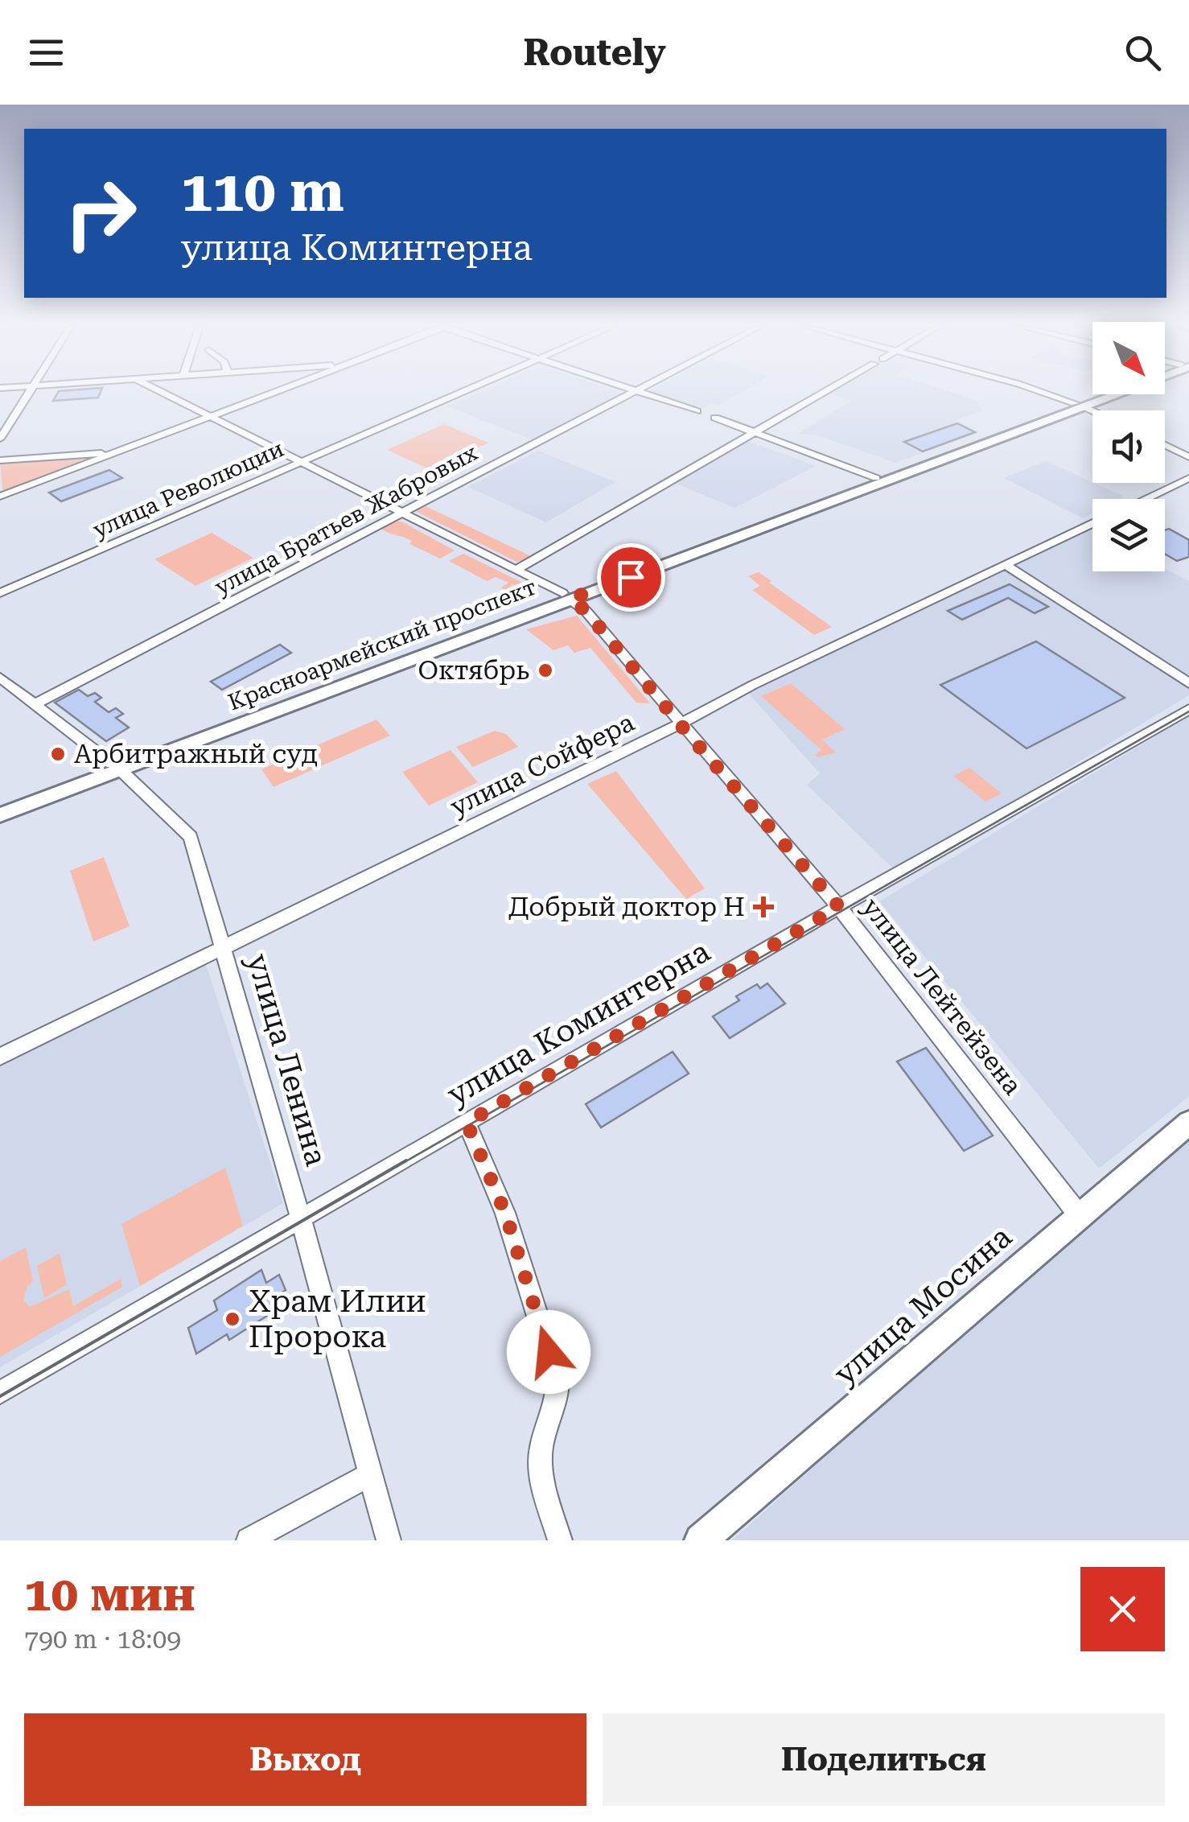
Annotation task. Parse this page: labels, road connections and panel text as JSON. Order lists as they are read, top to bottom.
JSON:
{
  "streets": {
    "main road": ["Красноармейский проспект", "улица Мосина"],
    "street": [
      "улица Революции",
      "улица Братьев Жабровых",
      "улица Сойфера",
      "улица Лейтейзена",
      "улица Коминтерна",
      "улица Ленина"
    ]
  },
  "crossings": [
    ["улица Революции", "улица Лейтейзена"],
    ["улица Братьев Жабровых", "улица Лейтейзена"],
    ["улица Братьев Жабровых", "улица Ленина"],
    ["Красноармейский проспект", "улица Лейтейзена"],
    ["Красноармейский проспект", "улица Ленина"],
    ["улица Сойфера", "улица Лейтейзена"],
    ["улица Сойфера", "улица Ленина"],
    ["улица Лейтейзена", "улица Коминтерна"],
    ["улица Лейтейзена", "улица Мосина"],
    ["улица Коминтерна", "улица Ленина"]
  ],
  "places": {
    "other": ["Октябрь", "Арбитражный суд", "Храм Илии Пророка"],
    "health": ["Добрый доктор Н"]
  },
  "north": "bottom right",
  "page": {
    "header": "Routely",
    "turn": ["110 m", "улица Коминтерна"],
    "heading": ["10 мин", "790 m · 18:09"],
    "buttons": ["Выход", "Поделиться"]
  }
}
